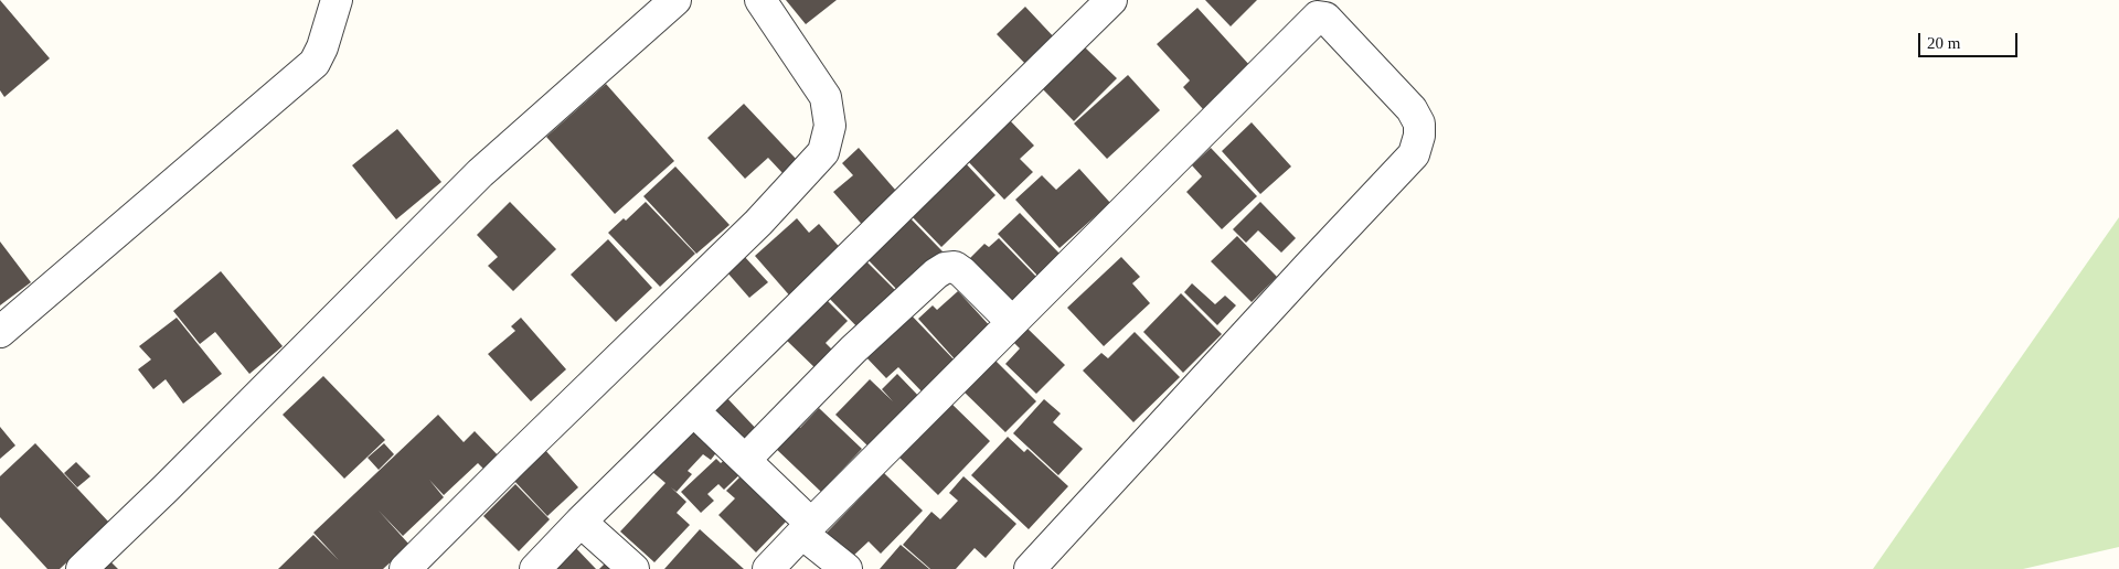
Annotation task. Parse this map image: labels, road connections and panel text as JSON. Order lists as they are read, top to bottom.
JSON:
{
  "scale_bar": "20 m"
}
